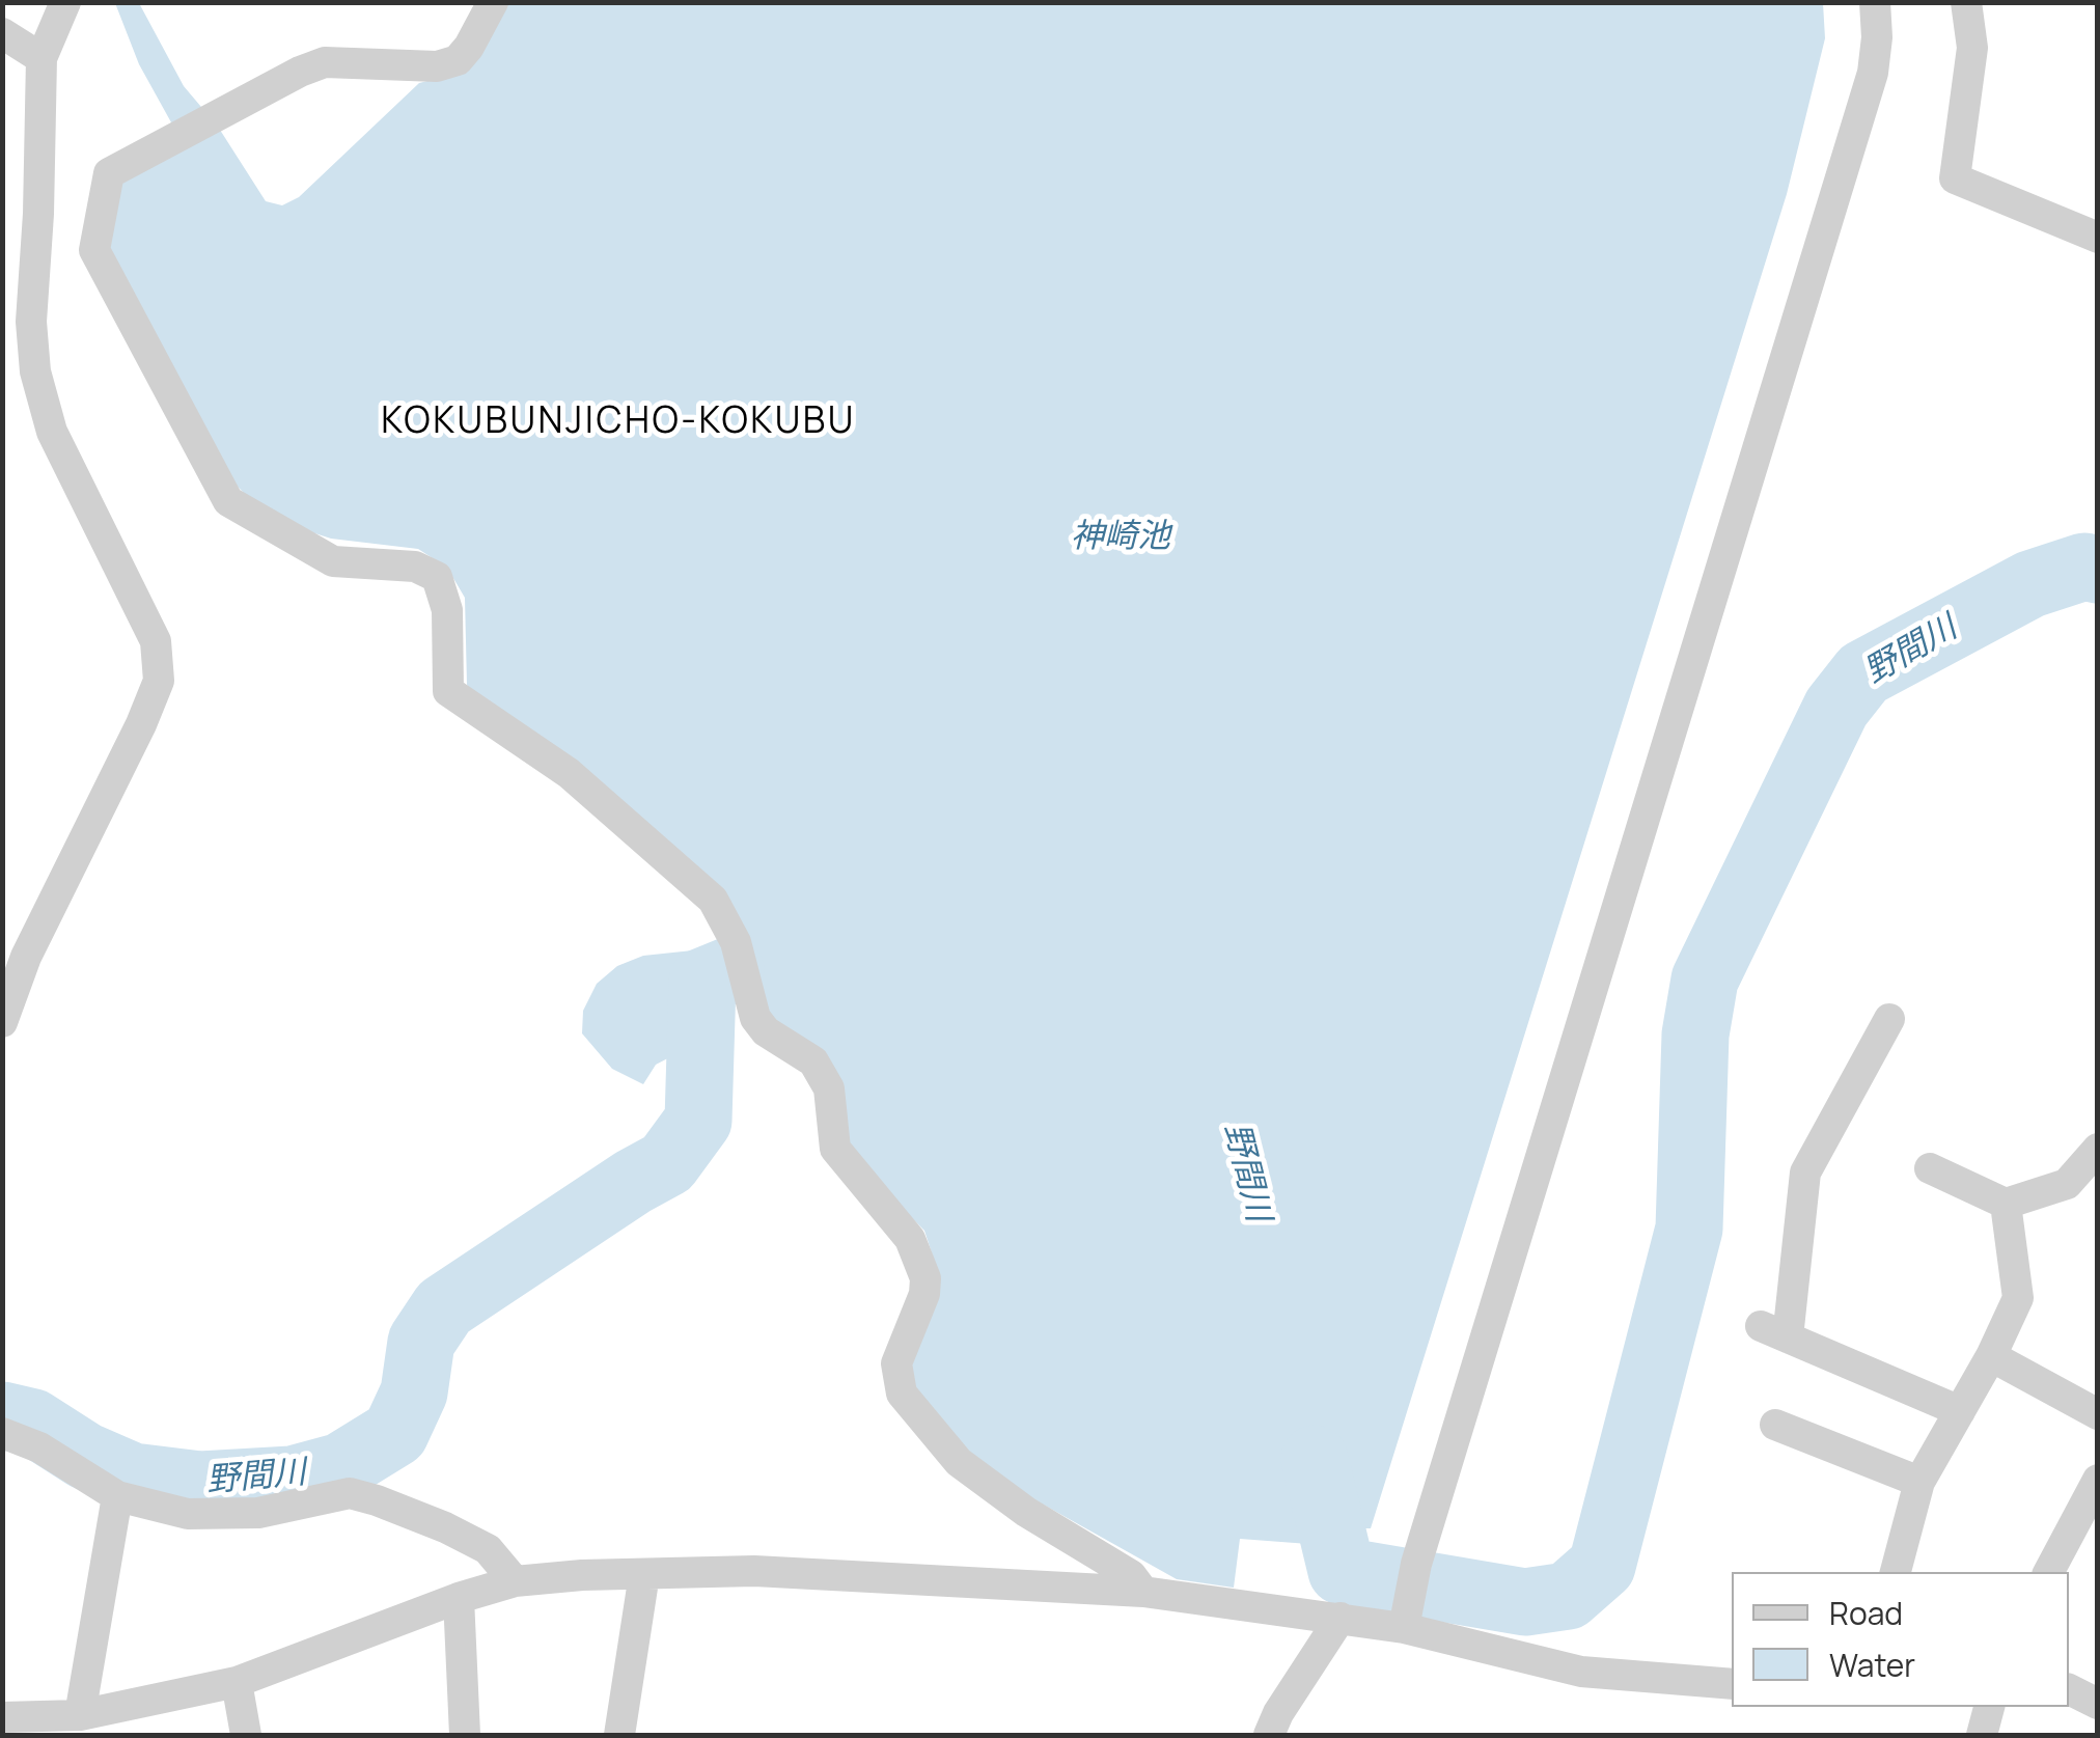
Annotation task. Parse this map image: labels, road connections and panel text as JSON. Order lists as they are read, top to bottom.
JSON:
{
  "districts": ["KOKUBUNJICHO-KOKUBU"],
  "water": ["神崎池", "野間川"],
  "legend": ["Road", "Water"]
}
